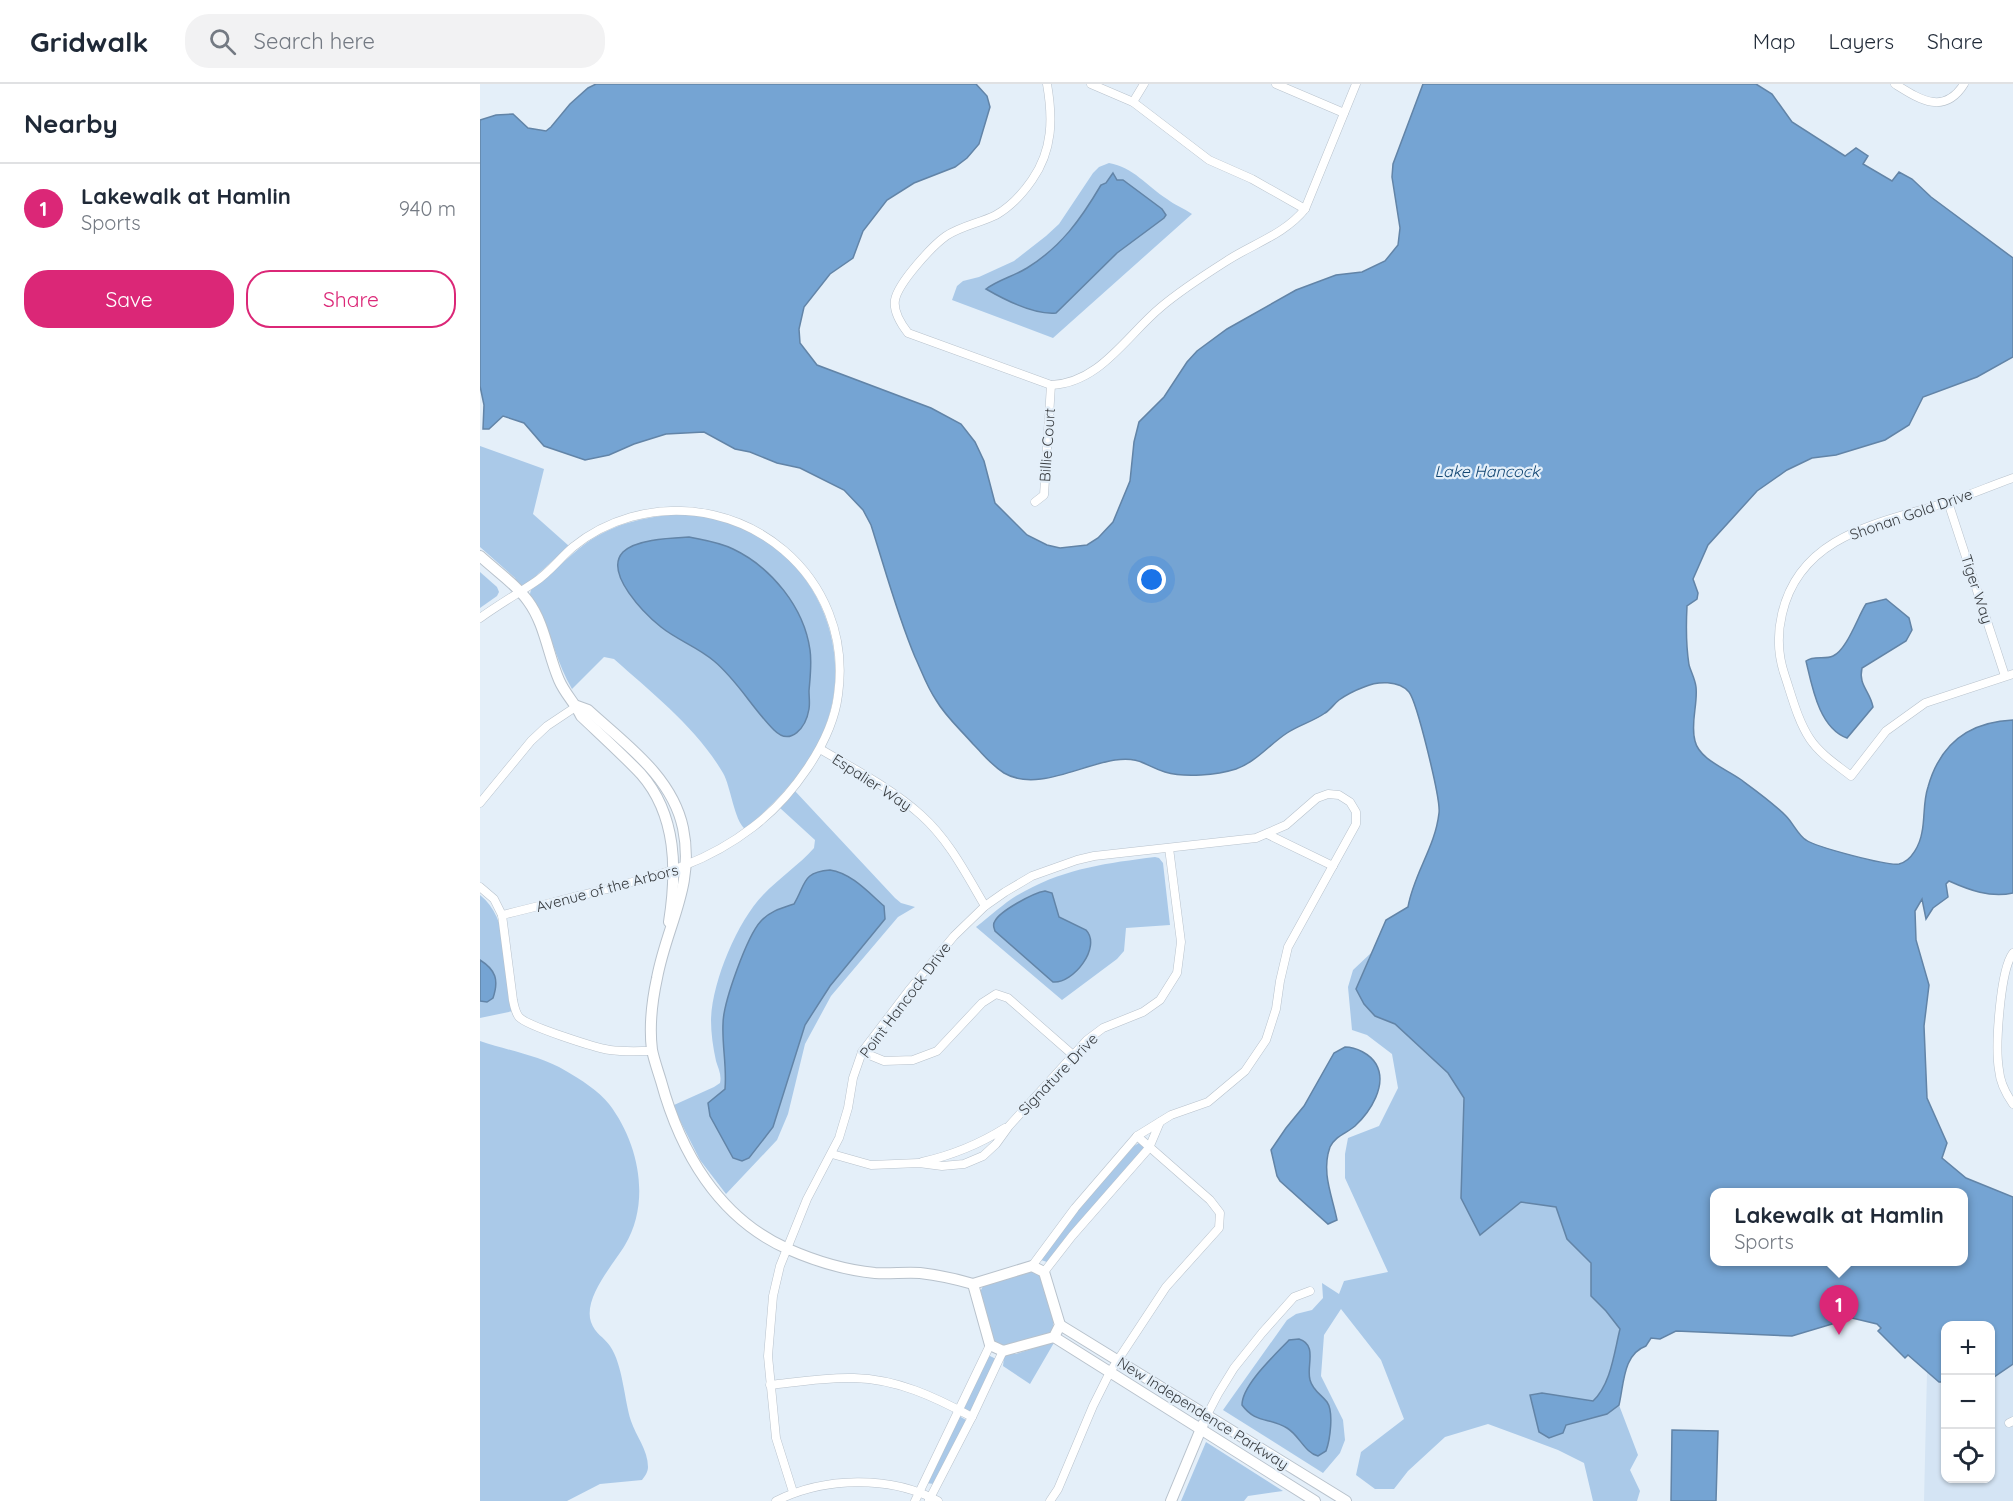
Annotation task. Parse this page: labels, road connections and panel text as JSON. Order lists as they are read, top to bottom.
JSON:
{
  "streets": {
    "street": [
      "Billie Court",
      "Shonan Gold Drive",
      "Tiger Way",
      "Espalier Way",
      "Avenue of the Arbors",
      "Point Hancock Drive",
      "Signature Drive",
      "New Independence Parkway"
    ]
  },
  "crossings": [
    ["Shonan Gold Drive", "Tiger Way"],
    ["Espalier Way", "Avenue of the Arbors"],
    ["Espalier Way", "Point Hancock Drive"],
    ["Point Hancock Drive", "Signature Drive"],
    ["Point Hancock Drive", "New Independence Parkway"]
  ],
  "water": ["Lake Hancock"],
  "page": {
    "header": "Gridwalk",
    "search": "Search here",
    "nav": ["Map", "Layers", "Share"],
    "heading": "Nearby",
    "list": [
      {
        "mark": "1",
        "name": "Lakewalk at Hamlin",
        "note": "Sports",
        "value": "940 m"
      }
    ],
    "buttons": ["Save", "Share"],
    "popup": ["Lakewalk at Hamlin", "Sports"],
    "pins": "1",
    "map_buttons": ["+", "−"]
  }
}
